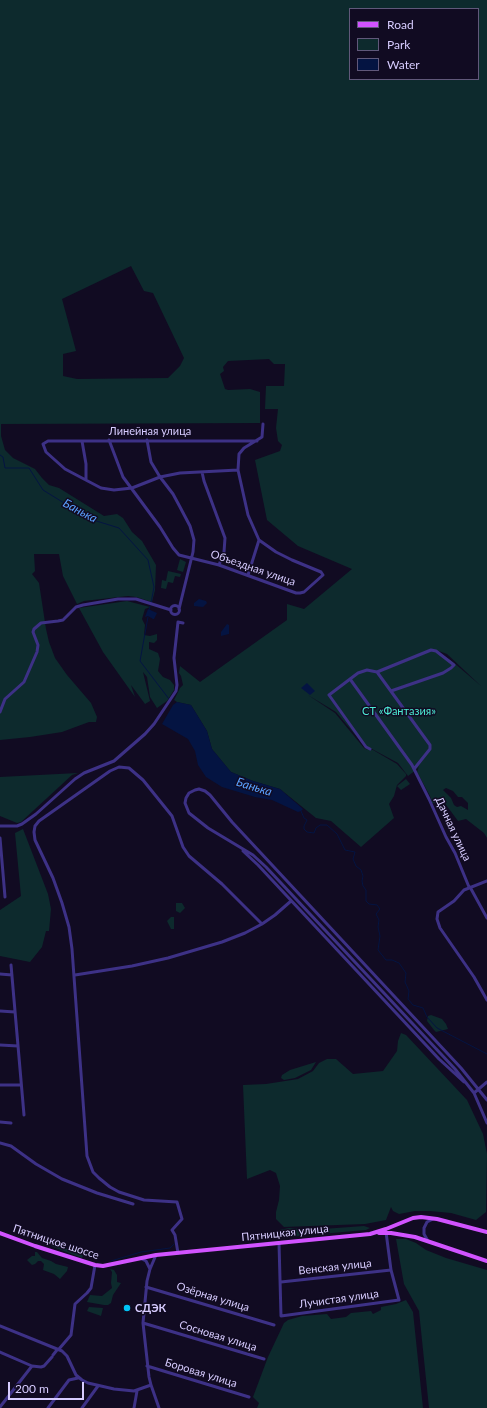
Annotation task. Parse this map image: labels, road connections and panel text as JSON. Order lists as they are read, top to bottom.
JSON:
{
  "streets": {
    "main road": ["Пятницкая улица", "Пятницкое шоссе"],
    "street": [
      "Линейная улица",
      "Объездная улица",
      "Дачная улица",
      "Венская улица",
      "Озёрная улица",
      "Лучистая улица",
      "Сосновая улица",
      "Боровая улица"
    ]
  },
  "crossings": [
    ["Линейная улица", "Объездная улица"],
    ["Пятницкая улица", "Пятницкое шоссе"],
    ["Венская улица", "Лучистая улица"]
  ],
  "water": ["Банька"],
  "parks": ["СТ «Фантазия»"],
  "places": ["СДЭК"],
  "legend": ["Road", "Park", "Water"],
  "scale_bar": "200 m"
}
